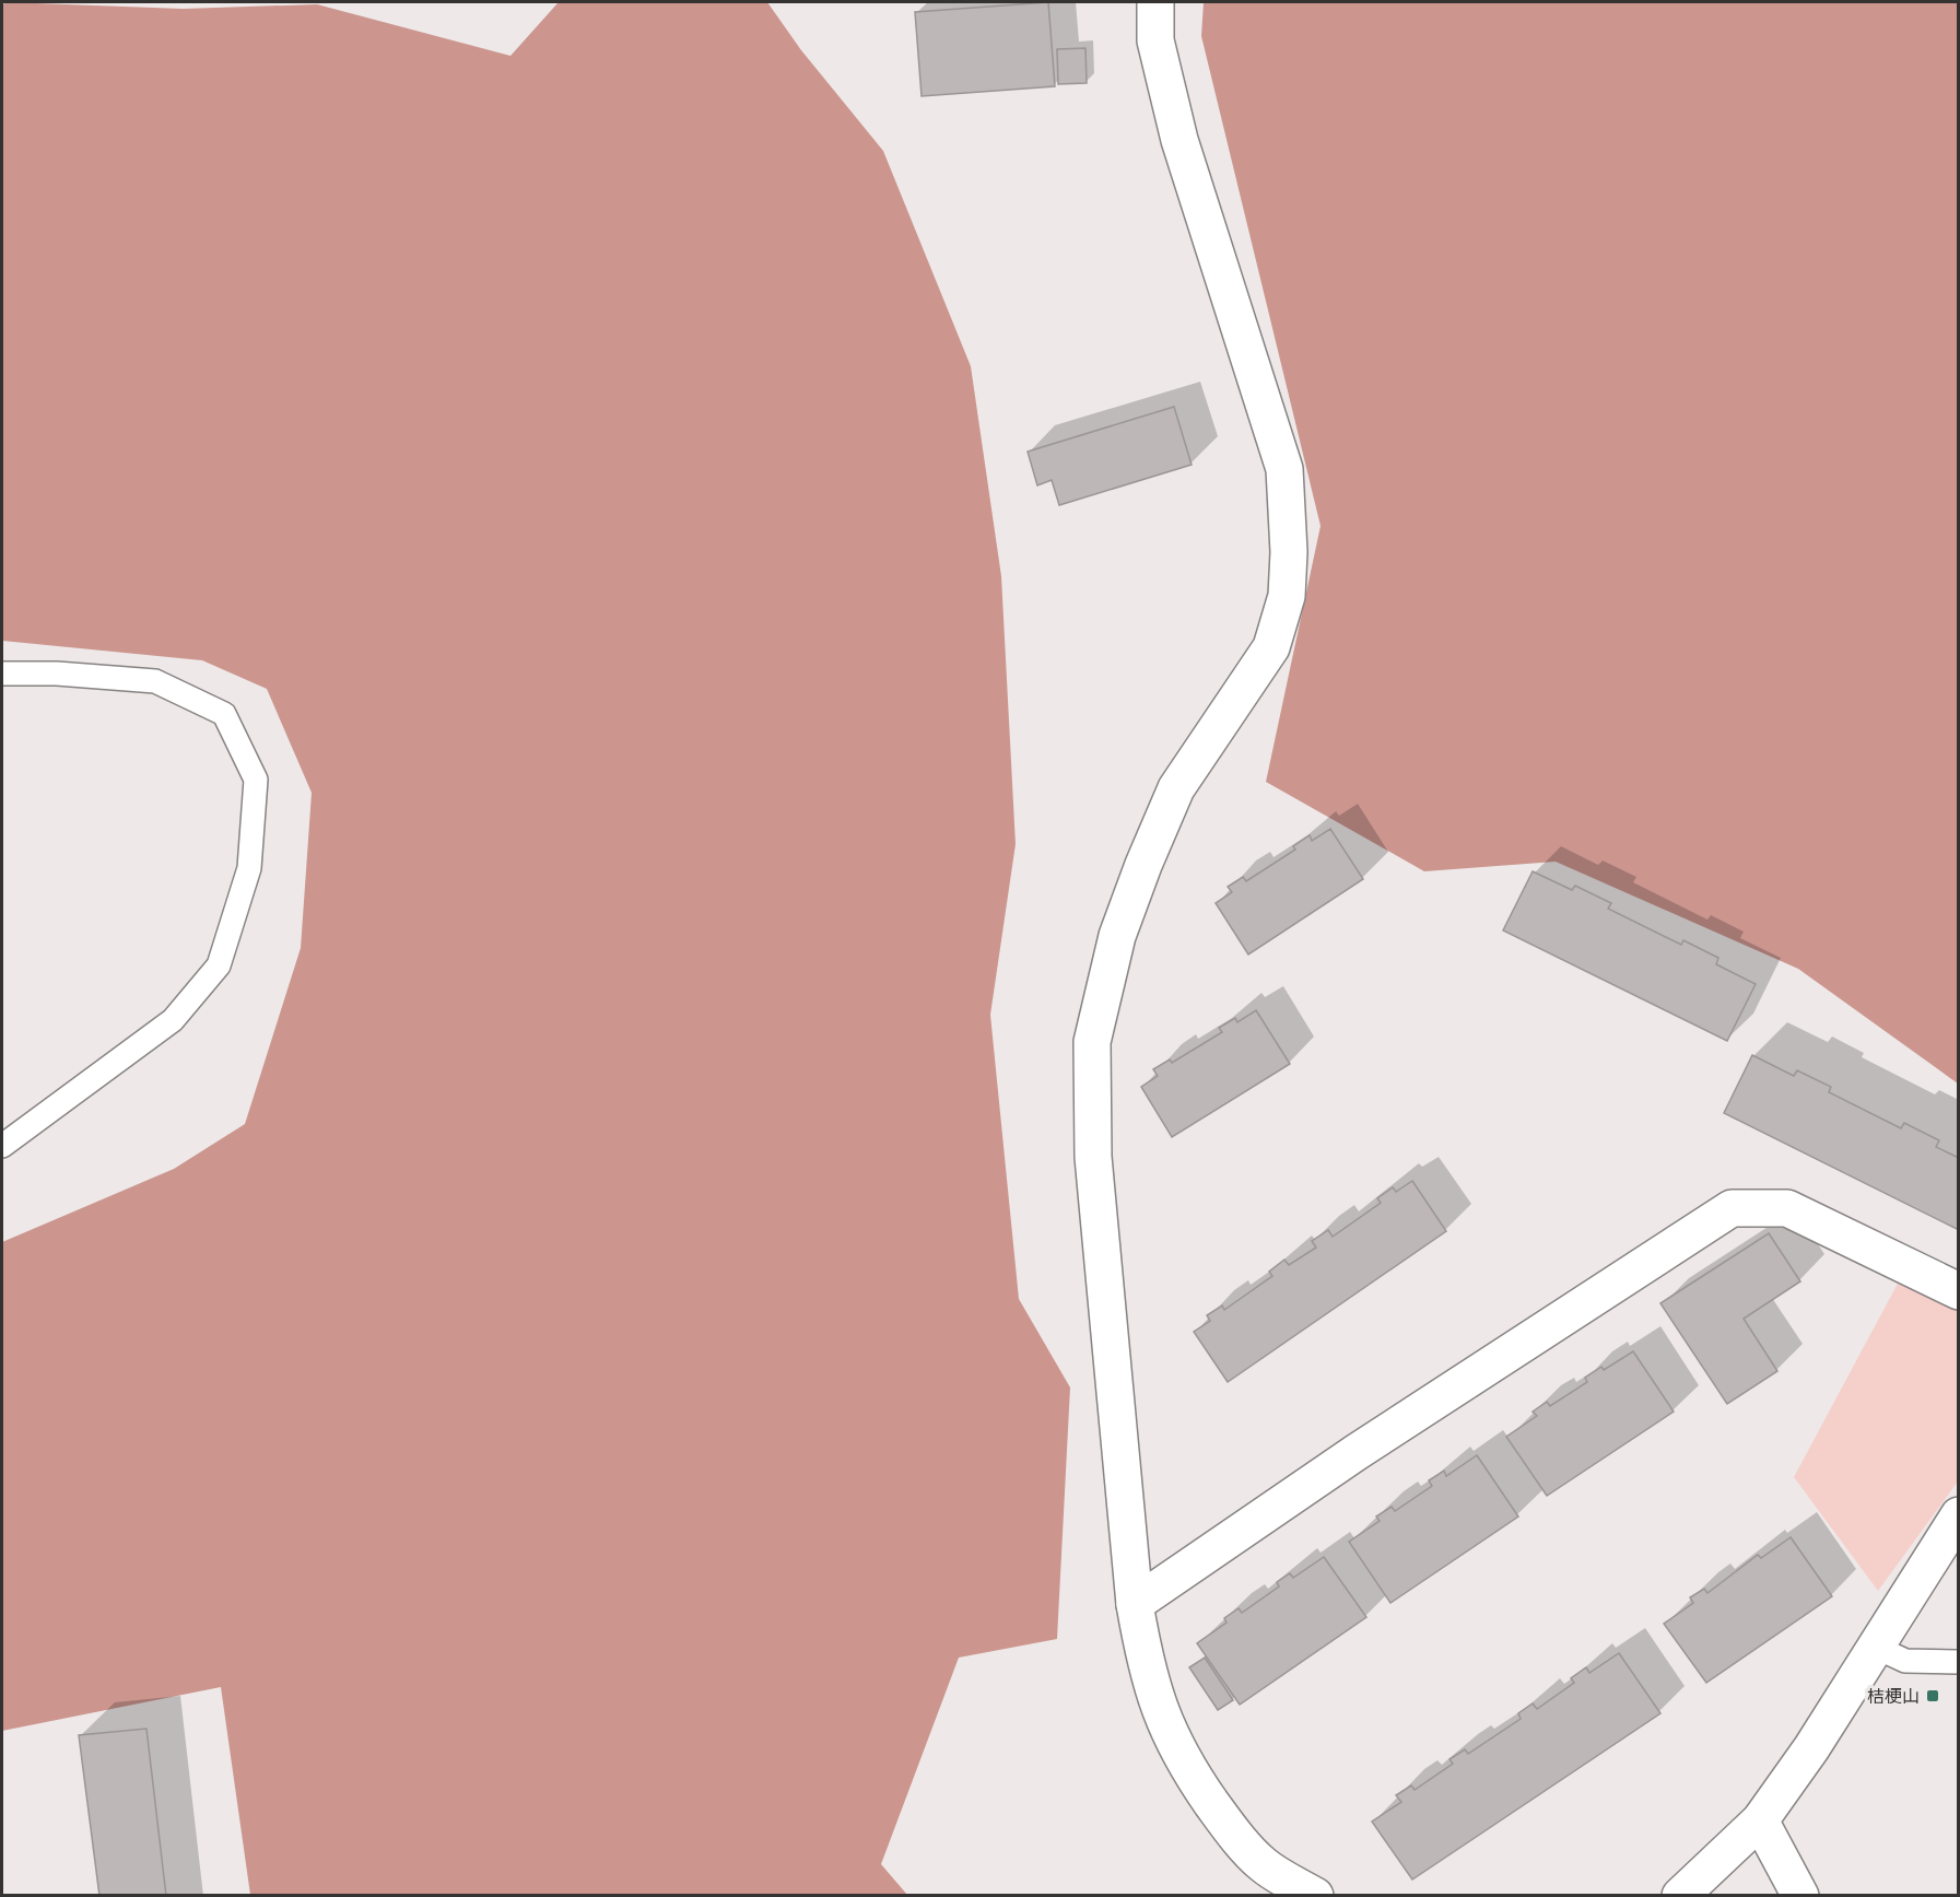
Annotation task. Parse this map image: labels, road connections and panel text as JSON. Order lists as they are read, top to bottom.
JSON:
{
  "places": {
    "transit": ["桔梗山"]
  }
}
